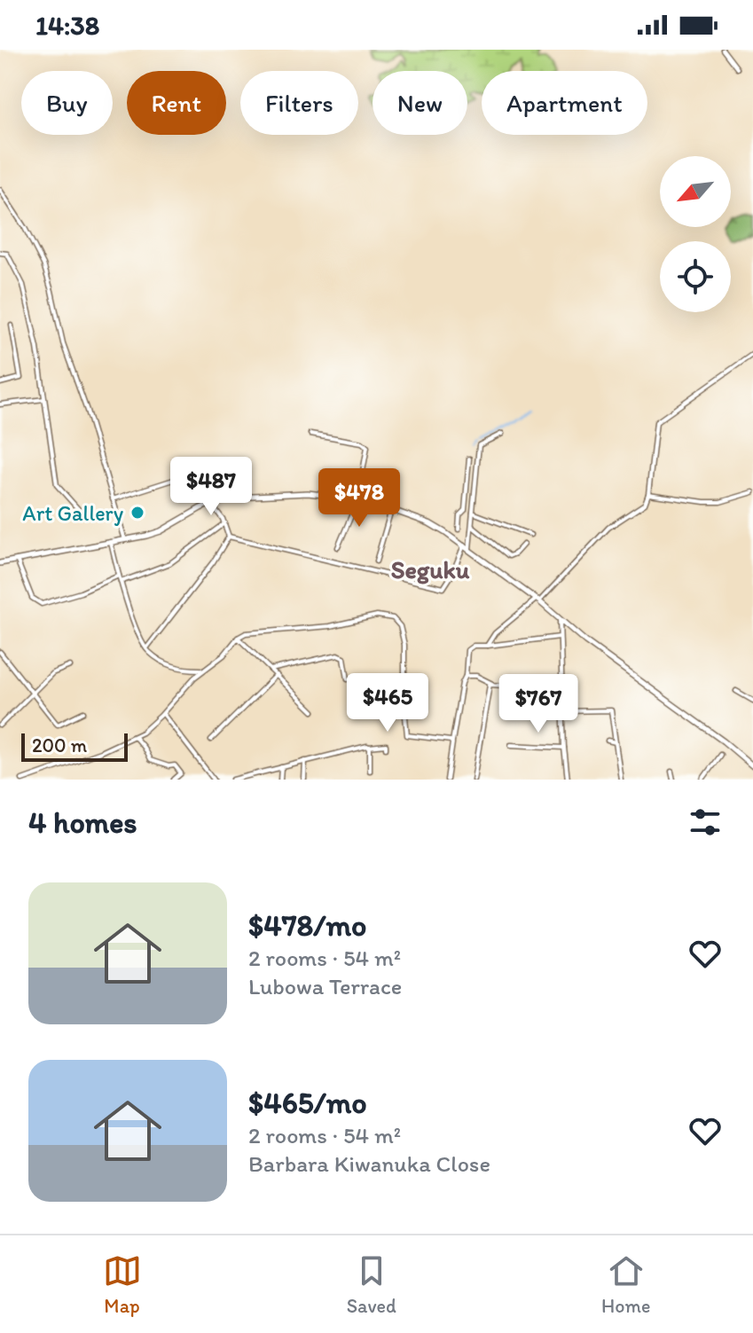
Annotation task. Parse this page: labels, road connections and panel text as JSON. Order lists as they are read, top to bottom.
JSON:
{
  "districts": ["Seguku"],
  "places": ["Art Gallery"],
  "scale_bar": "200 m",
  "north": "bottom left",
  "page": {
    "status": "14:38",
    "chip": [
      "Buy",
      "Rent",
      "Filters",
      "New",
      "Apartment"
    ],
    "price": [
      "$487",
      "$478",
      "$465",
      "$767"
    ],
    "scale": "200 m",
    "heading": "4 homes",
    "list": [
      {
        "name": "$478/mo",
        "note": "2 rooms · 54 m² · Lubowa Terrace"
      },
      {
        "name": "$465/mo",
        "note": "2 rooms · 54 m² · Barbara Kiwanuka Close"
      }
    ],
    "tabs": ["Map", "Saved", "Home"]
  }
}
